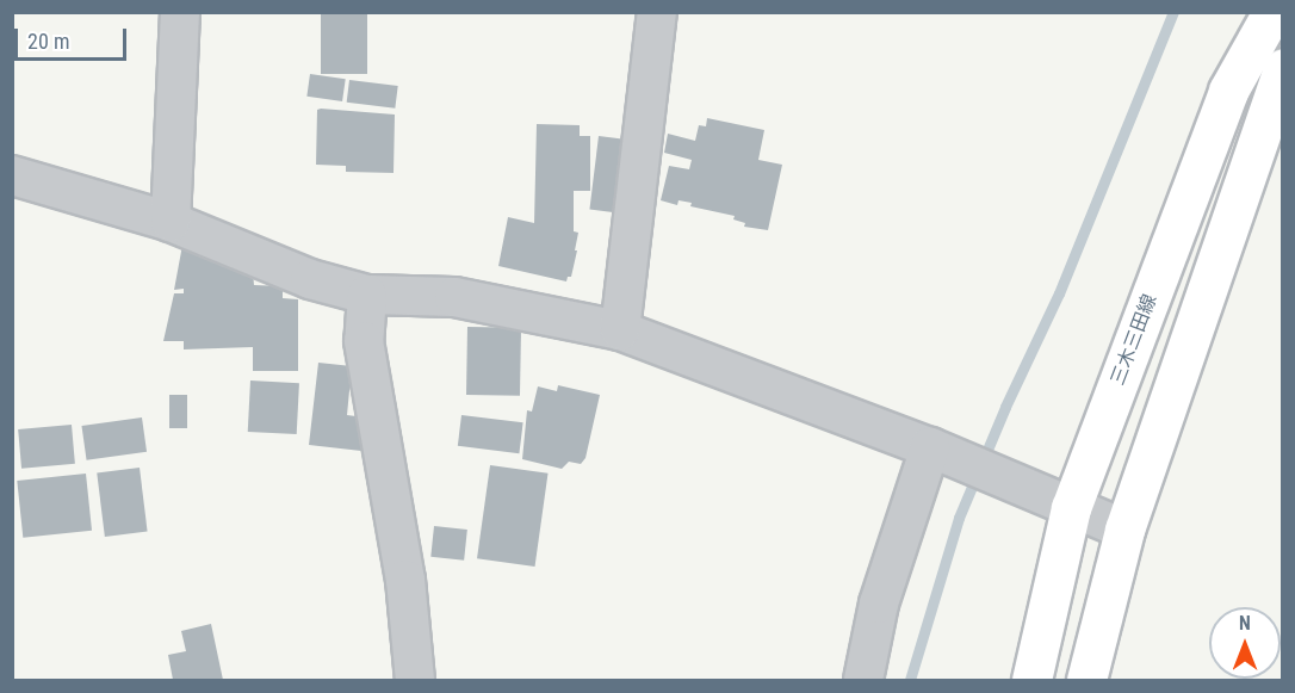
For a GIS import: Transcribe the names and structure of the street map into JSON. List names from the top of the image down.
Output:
{
  "streets": {
    "main road": ["三木三田線"]
  },
  "scale_bar": "20 m",
  "north": "top"
}
